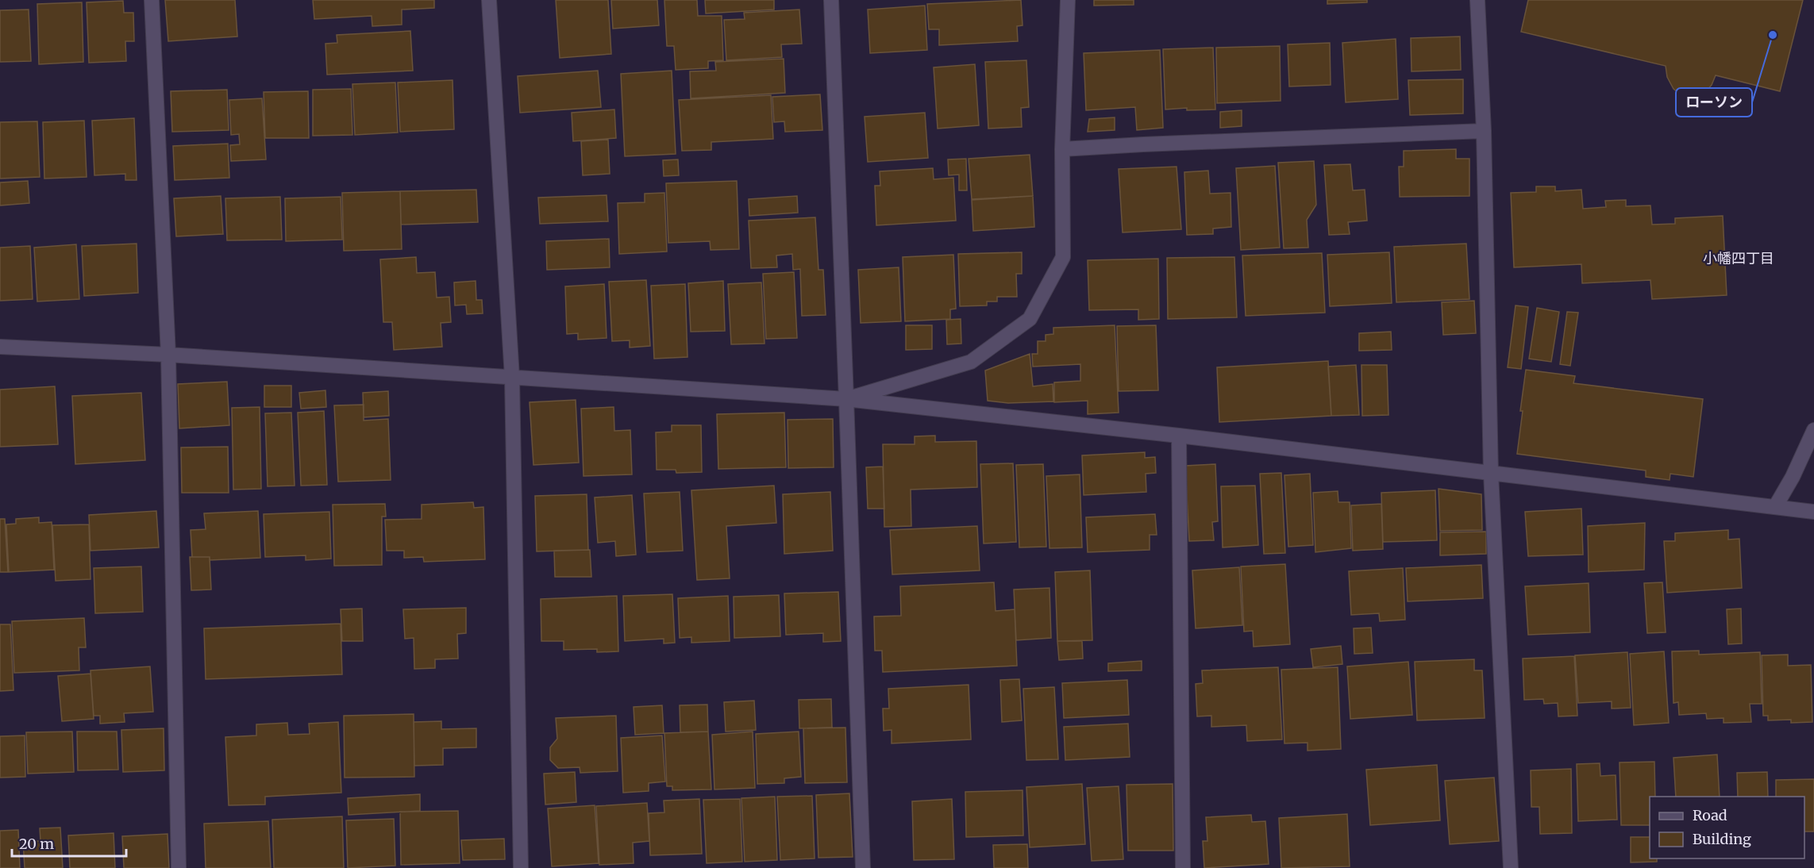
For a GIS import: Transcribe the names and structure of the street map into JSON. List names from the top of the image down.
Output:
{
  "districts": ["小幡四丁目"],
  "places": ["ローソン"],
  "legend": ["Road", "Building"],
  "scale_bar": "20 m"
}
